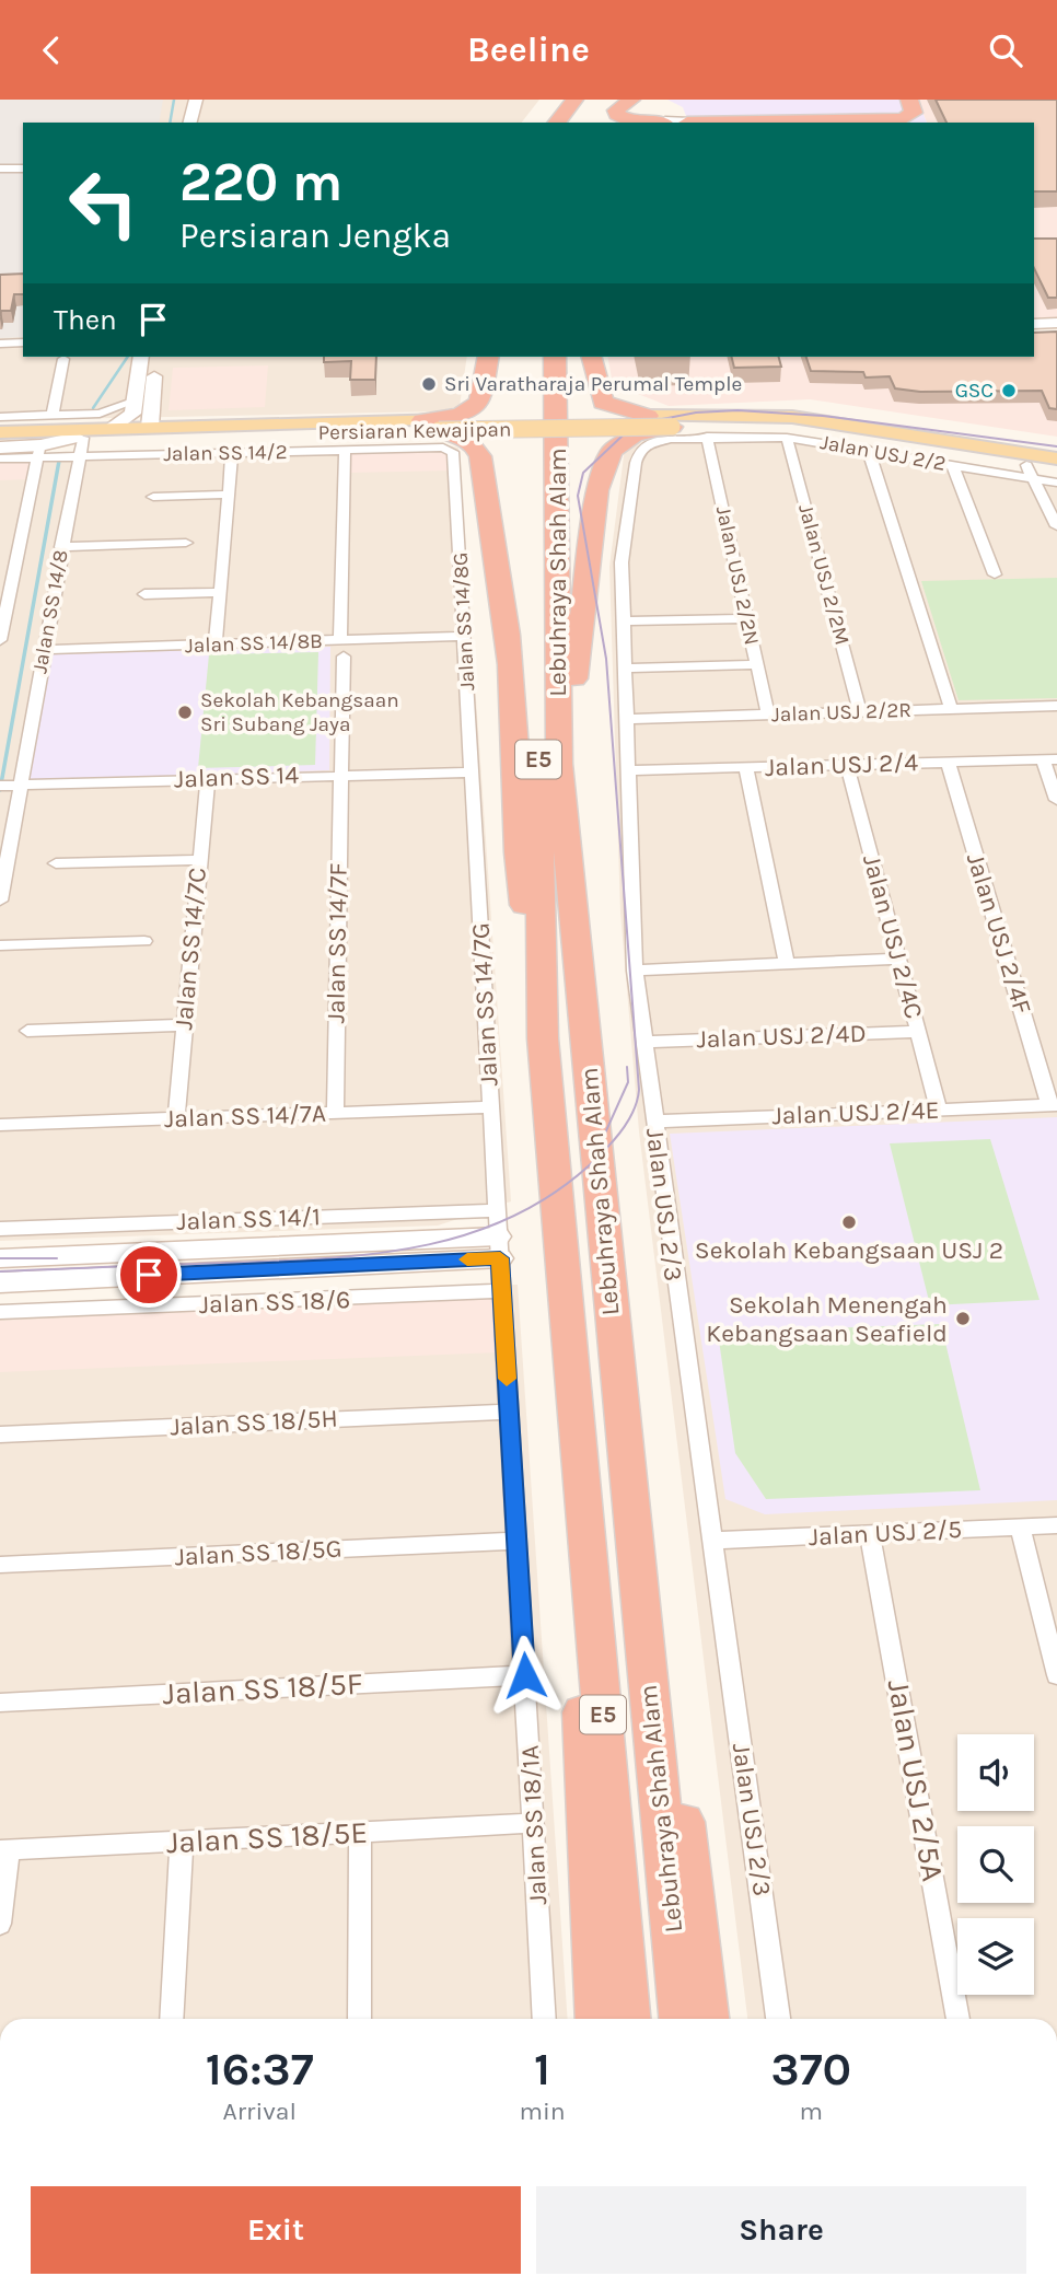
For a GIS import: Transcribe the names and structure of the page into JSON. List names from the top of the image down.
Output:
{
  "streets": {
    "highway": ["Lebuhraya Shah Alam", "E5"],
    "main road": ["Persiaran Kewajipan"],
    "street": [
      "Jalan SS 14/2",
      "Jalan USJ 2/2",
      "Jalan USJ 2/2M",
      "Jalan USJ 2/2N",
      "Jalan SS 14/8",
      "Jalan SS 14/8G",
      "Jalan SS 14/8B",
      "Jalan USJ 2/2R",
      "Jalan USJ 2/4",
      "Jalan SS 14",
      "Jalan USJ 2/4F",
      "Jalan USJ 2/4C",
      "Jalan SS 14/7F",
      "Jalan SS 14/7C",
      "Jalan SS 14/7G",
      "Jalan USJ 2/4D",
      "Jalan USJ 2/4E",
      "Jalan SS 14/7A",
      "Jalan USJ 2/3",
      "Jalan SS 14/1",
      "Jalan SS 18/6",
      "Jalan SS 18/5H",
      "Jalan USJ 2/5",
      "Jalan SS 18/5G",
      "Jalan SS 18/5F",
      "Jalan USJ 2/5A",
      "Jalan SS 18/1A",
      "Jalan SS 18/5E"
    ]
  },
  "crossings": [
    ["Persiaran Kewajipan", "Jalan SS 14/2"],
    ["Persiaran Kewajipan", "Jalan USJ 2/2"],
    ["Persiaran Kewajipan", "Jalan SS 14/8"],
    ["Persiaran Kewajipan", "Jalan SS 14/8G"],
    ["Jalan SS 14/2", "Jalan SS 14/8"],
    ["Jalan SS 14/2", "Jalan SS 14/8G"],
    ["Jalan USJ 2/2", "Jalan USJ 2/2M"],
    ["Jalan USJ 2/2", "Jalan USJ 2/2N"],
    ["Jalan USJ 2/2", "Jalan USJ 2/3"],
    ["Jalan USJ 2/2M", "Jalan USJ 2/2R"],
    ["Jalan USJ 2/2N", "Jalan USJ 2/2R"],
    ["Jalan USJ 2/2N", "Jalan USJ 2/3"],
    ["Jalan SS 14/8", "Jalan SS 14/8B"],
    ["Jalan SS 14/8", "Jalan SS 14"],
    ["Jalan SS 14/8G", "Jalan SS 14/8B"],
    ["Jalan SS 14/8G", "Jalan SS 14"],
    ["Jalan SS 14/8G", "Jalan SS 14/7G"],
    ["Jalan USJ 2/2R", "Jalan USJ 2/3"],
    ["Jalan USJ 2/4", "Jalan USJ 2/4F"],
    ["Jalan USJ 2/4", "Jalan USJ 2/4C"],
    ["Jalan USJ 2/4", "Jalan USJ 2/3"],
    ["Jalan SS 14", "Jalan SS 14/7F"],
    ["Jalan SS 14", "Jalan SS 14/7C"],
    ["Jalan SS 14", "Jalan SS 14/7G"],
    ["Jalan USJ 2/4F", "Jalan USJ 2/4E"],
    ["Jalan USJ 2/4C", "Jalan USJ 2/4D"],
    ["Jalan USJ 2/4C", "Jalan USJ 2/4E"],
    ["Jalan SS 14/7F", "Jalan SS 14/7A"],
    ["Jalan SS 14/7C", "Jalan SS 14/7A"],
    ["Jalan SS 14/7G", "Jalan SS 14/7A"],
    ["Jalan SS 14/7G", "Jalan SS 14/1"],
    ["Jalan SS 14/7G", "Jalan SS 18/1A"],
    ["Jalan USJ 2/4D", "Jalan USJ 2/3"],
    ["Jalan USJ 2/4E", "Jalan USJ 2/3"],
    ["Jalan USJ 2/3", "Jalan USJ 2/5"],
    ["Jalan SS 18/6", "Jalan SS 18/1A"],
    ["Jalan SS 18/5H", "Jalan SS 18/1A"],
    ["Jalan USJ 2/5", "Jalan USJ 2/5A"],
    ["Jalan SS 18/5G", "Jalan SS 18/1A"],
    ["Jalan SS 18/5F", "Jalan SS 18/1A"],
    ["Jalan SS 18/1A", "Jalan SS 18/5E"]
  ],
  "places": [
    "Sri Varatharaja Perumal Temple",
    "GSC",
    "Sekolah Kebangsaan Sri Subang Jaya",
    "Sekolah Kebangsaan USJ 2",
    "Sekolah Menengah Kebangsaan Seafield"
  ],
  "page": {
    "header": "Beeline",
    "turn": ["220 m", "Persiaran Jengka"],
    "then": "Then",
    "eta": [
      "16:37",
      "Arrival",
      "1",
      "min",
      "370",
      "m"
    ],
    "buttons": ["Exit", "Share"]
  }
}
